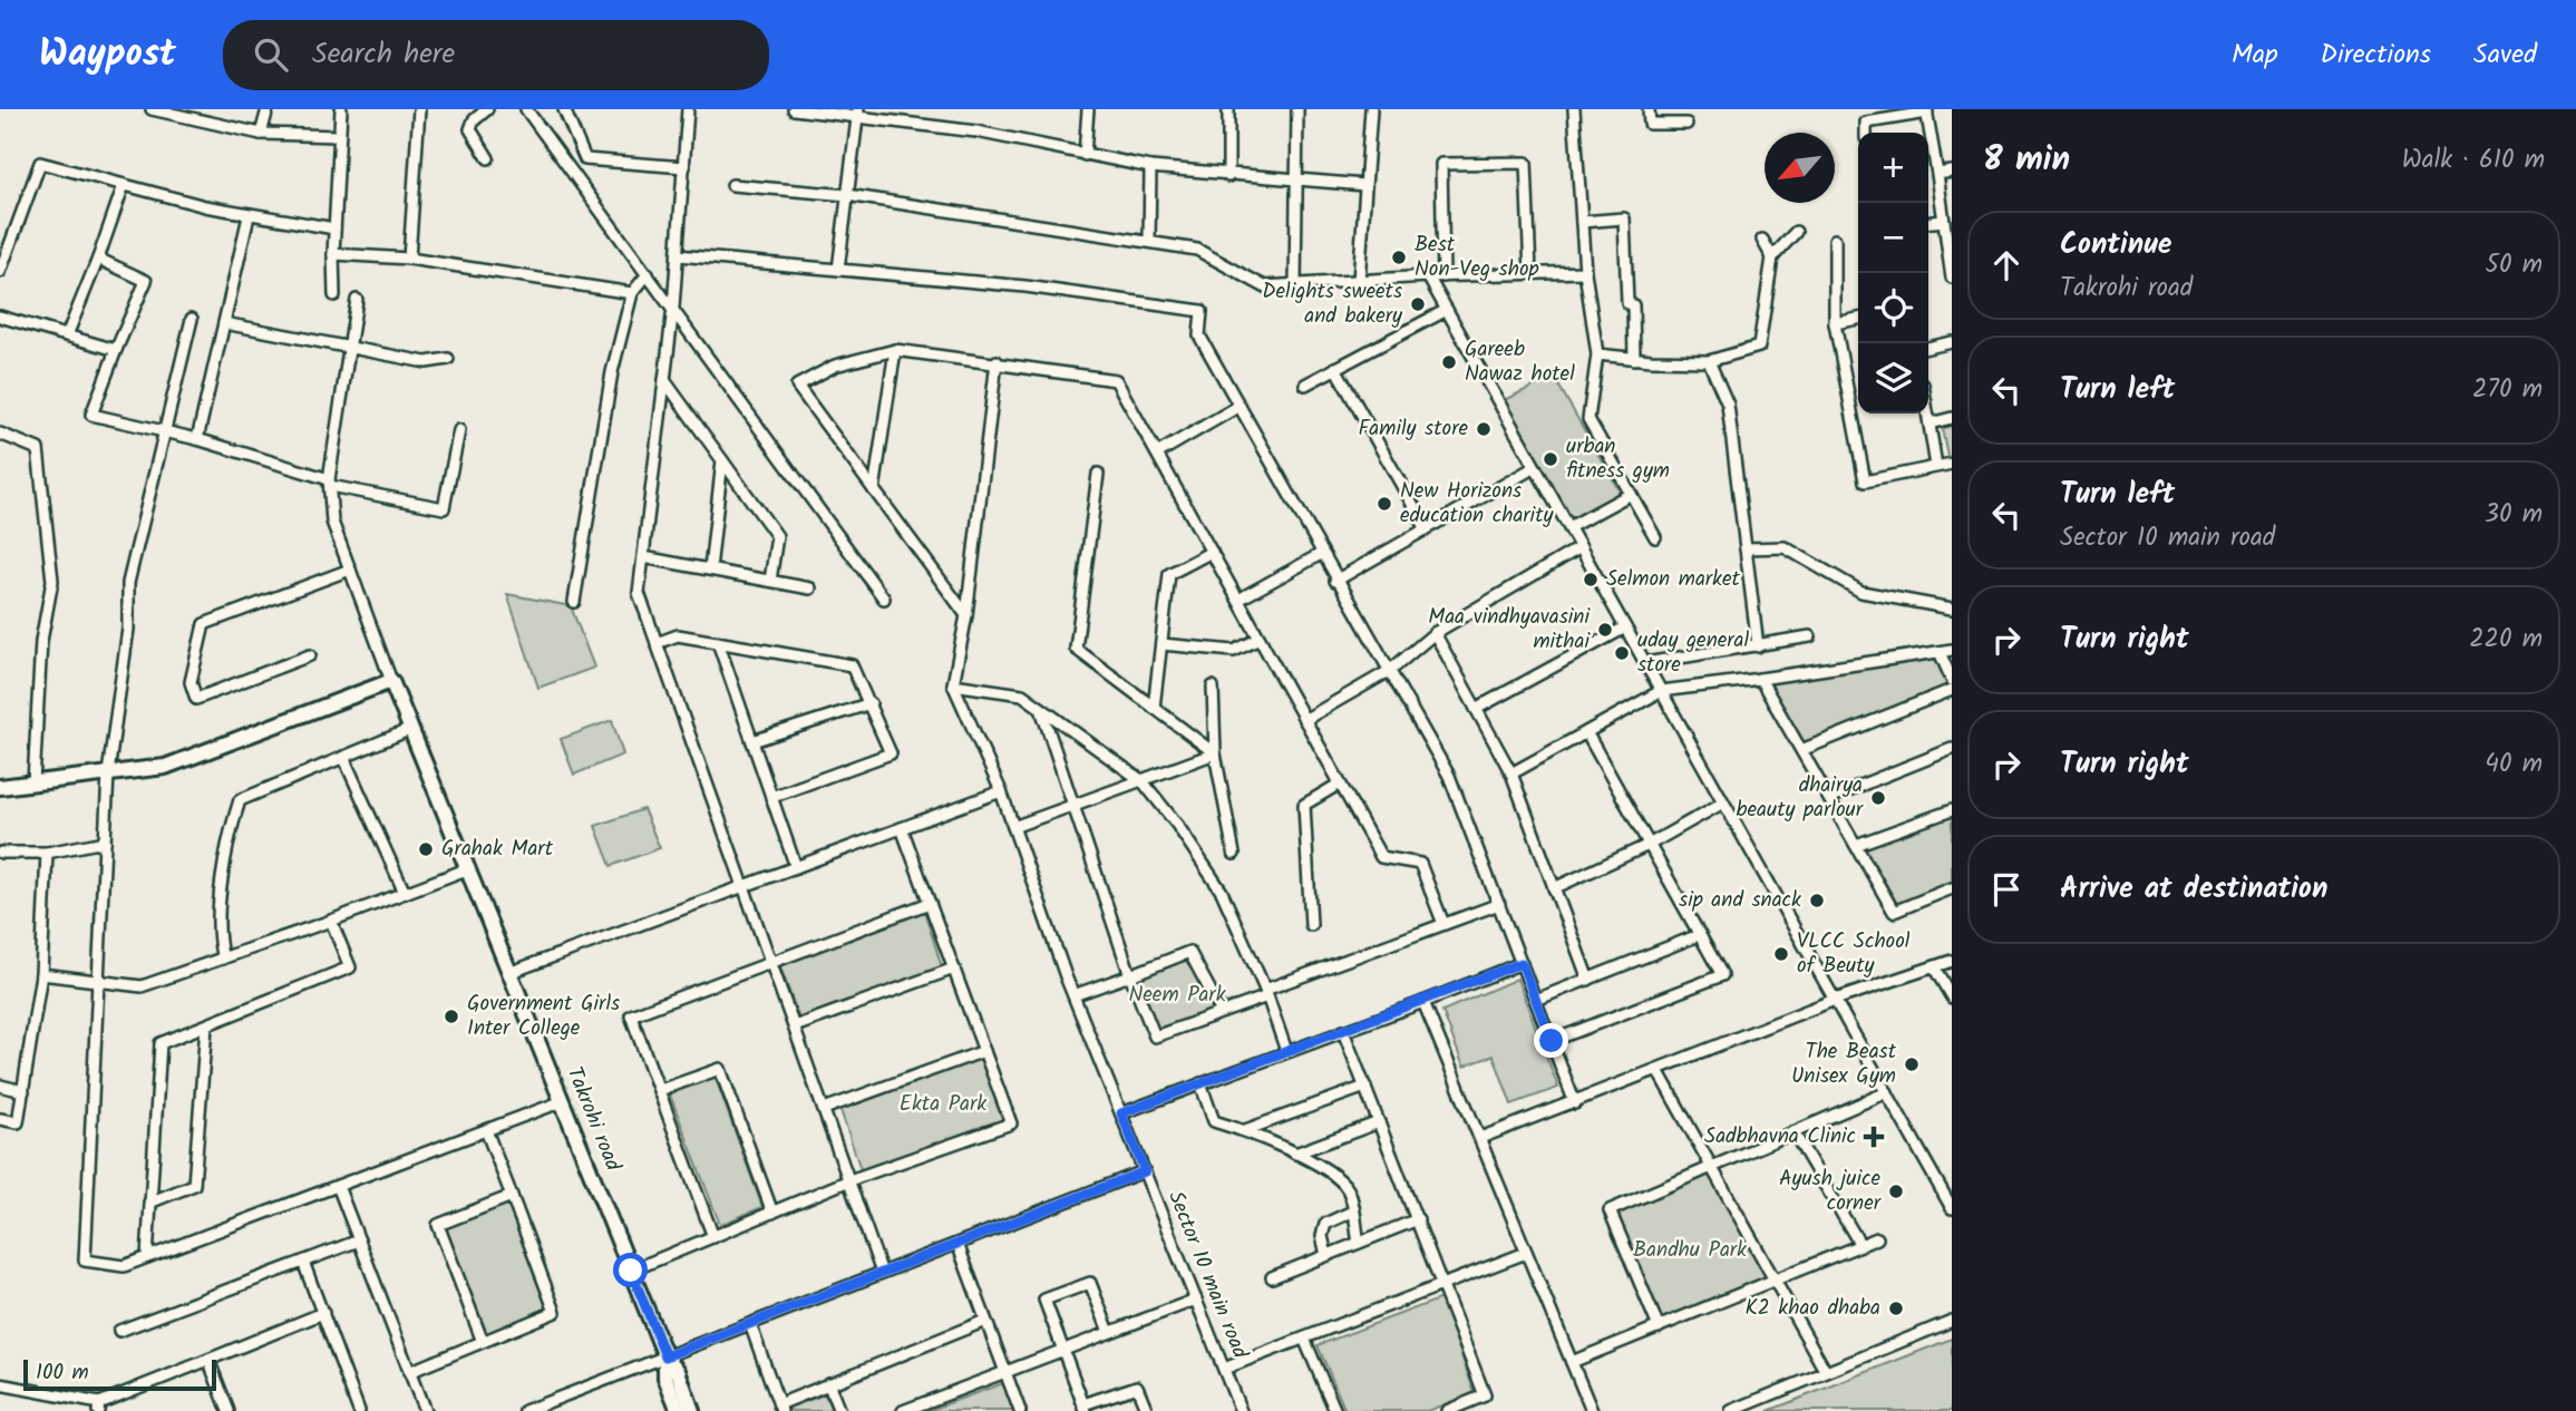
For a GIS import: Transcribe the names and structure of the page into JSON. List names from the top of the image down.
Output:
{
  "streets": {
    "street": ["Takrohi road", "Sector 10 main road"]
  },
  "parks": ["Neem Park", "Ekta Park", "Bandhu Park"],
  "places": {
    "other": [
      "Best Non-Veg shop",
      "Delights sweets and bakery",
      "Gareeb Nawaz hotel",
      "Family store",
      "urban fitness gym",
      "New Horizons education charity",
      "Selmon market",
      "Maa vindhyavasini mithai",
      "uday general store",
      "dhairya beauty parlour",
      "Grahak Mart",
      "sip and snack",
      "VLCC School of Beuty",
      "Government Girls Inter College",
      "The Beast Unisex Gym",
      "Ayush juice corner",
      "K2 khao dhaba"
    ],
    "health": ["Sadbhavna Clinic"]
  },
  "scale_bar": "100 m",
  "north": "bottom left",
  "page": {
    "header": "Waypost",
    "search": "Search here",
    "nav": ["Map", "Directions", "Saved"],
    "heading": ["8 min", "Walk · 610 m"],
    "map_buttons": ["+", "−"],
    "list": [
      ["Continue", "Takrohi road", "50 m"],
      ["Turn left", "270 m"],
      ["Turn left", "Sector 10 main road", "30 m"],
      ["Turn right", "220 m"],
      ["Turn right", "40 m"],
      "Arrive at destination"
    ],
    "scale": "100 m"
  }
}
